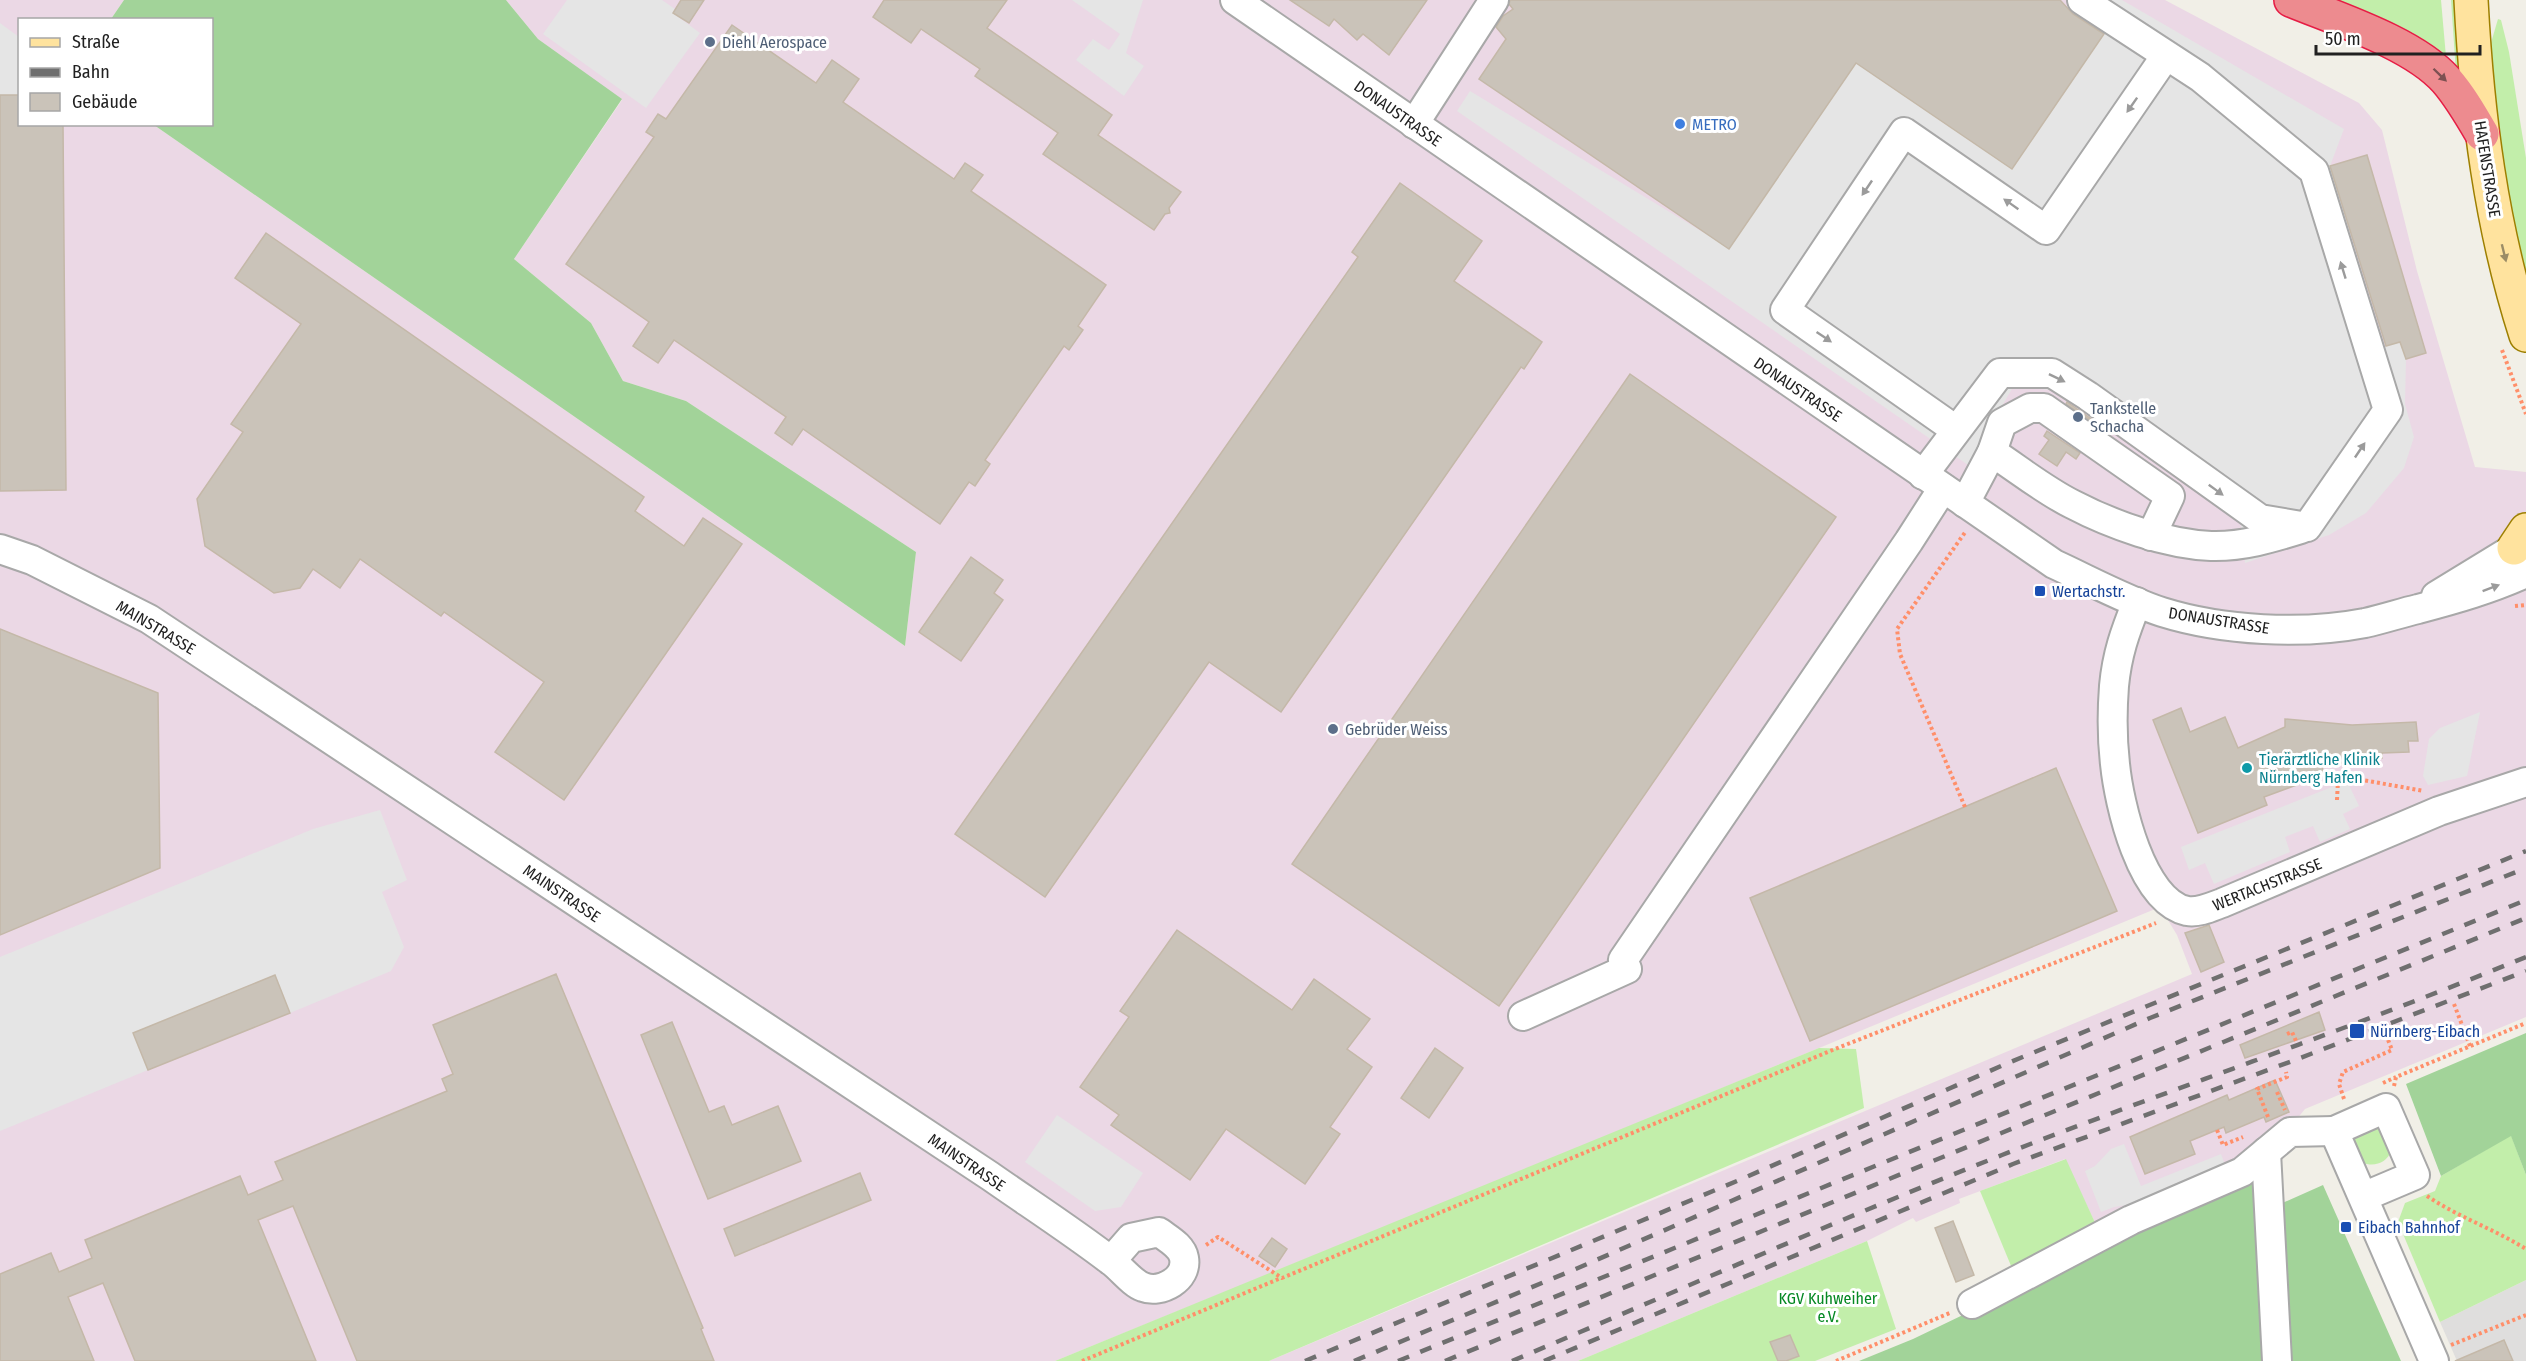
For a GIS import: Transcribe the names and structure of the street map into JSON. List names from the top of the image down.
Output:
{
  "streets": {
    "main road": ["HAFENSTRASSE"],
    "street": ["DONAUSTRASSE", "MAINSTRASSE", "WERTACHSTRASSE"]
  },
  "one_way": ["HAFENSTRASSE"],
  "parks": ["KGV Kuhweiher e.V."],
  "places": {
    "other": [
      "Diehl Aerospace",
      "METRO",
      "Tankstelle Schacha",
      "Gebrüder Weiss",
      "Tierärztliche Klinik Nürnberg Hafen"
    ],
    "transit": ["Wertachstr.", "Nürnberg-Eibach", "Eibach Bahnhof"]
  },
  "legend": ["Straße", "Bahn", "Gebäude"],
  "scale_bar": "50 m"
}
